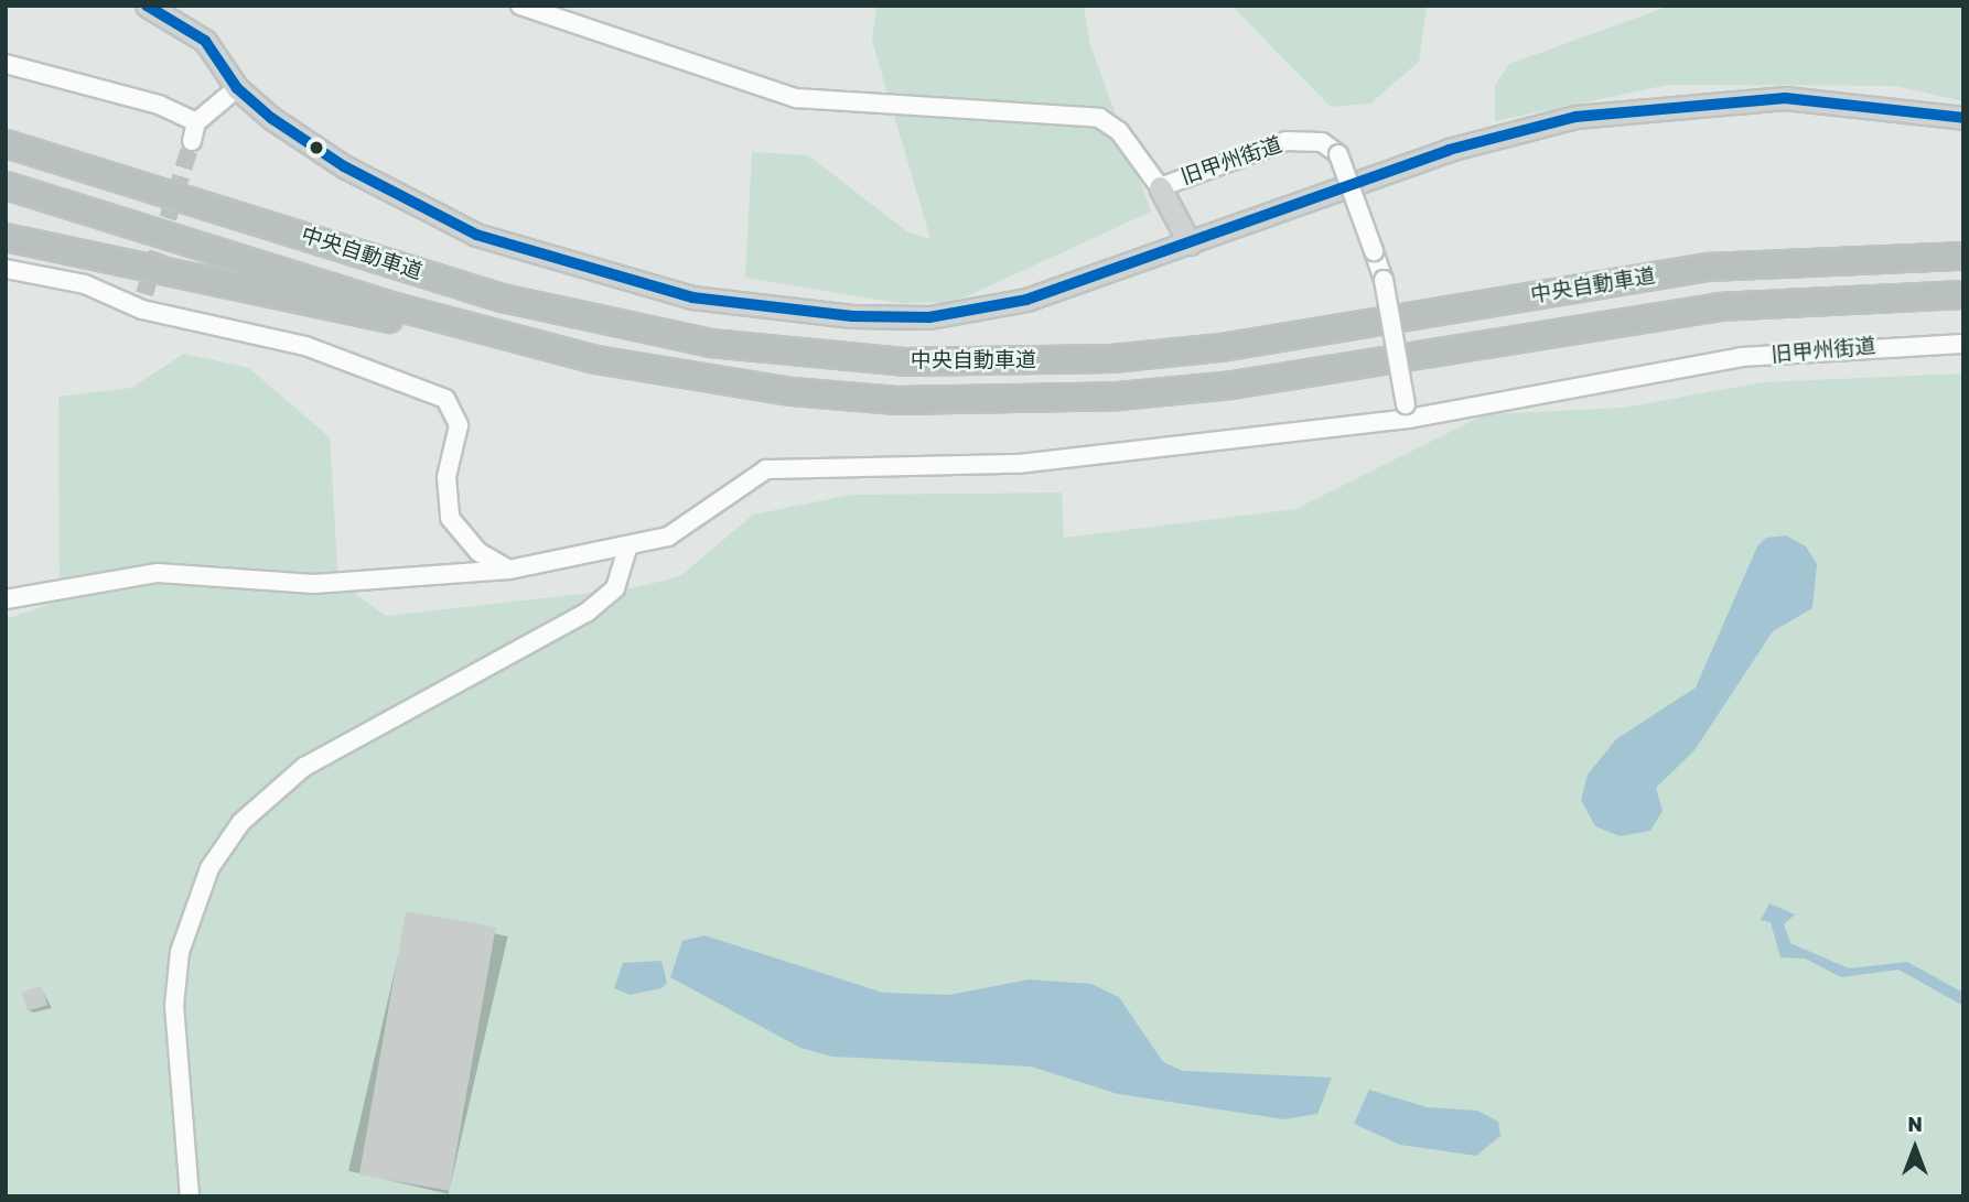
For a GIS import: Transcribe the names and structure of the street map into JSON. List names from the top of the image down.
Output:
{
  "streets": {
    "highway": ["中央自動車道"],
    "street": ["旧甲州街道"]
  },
  "north": "top"
}
